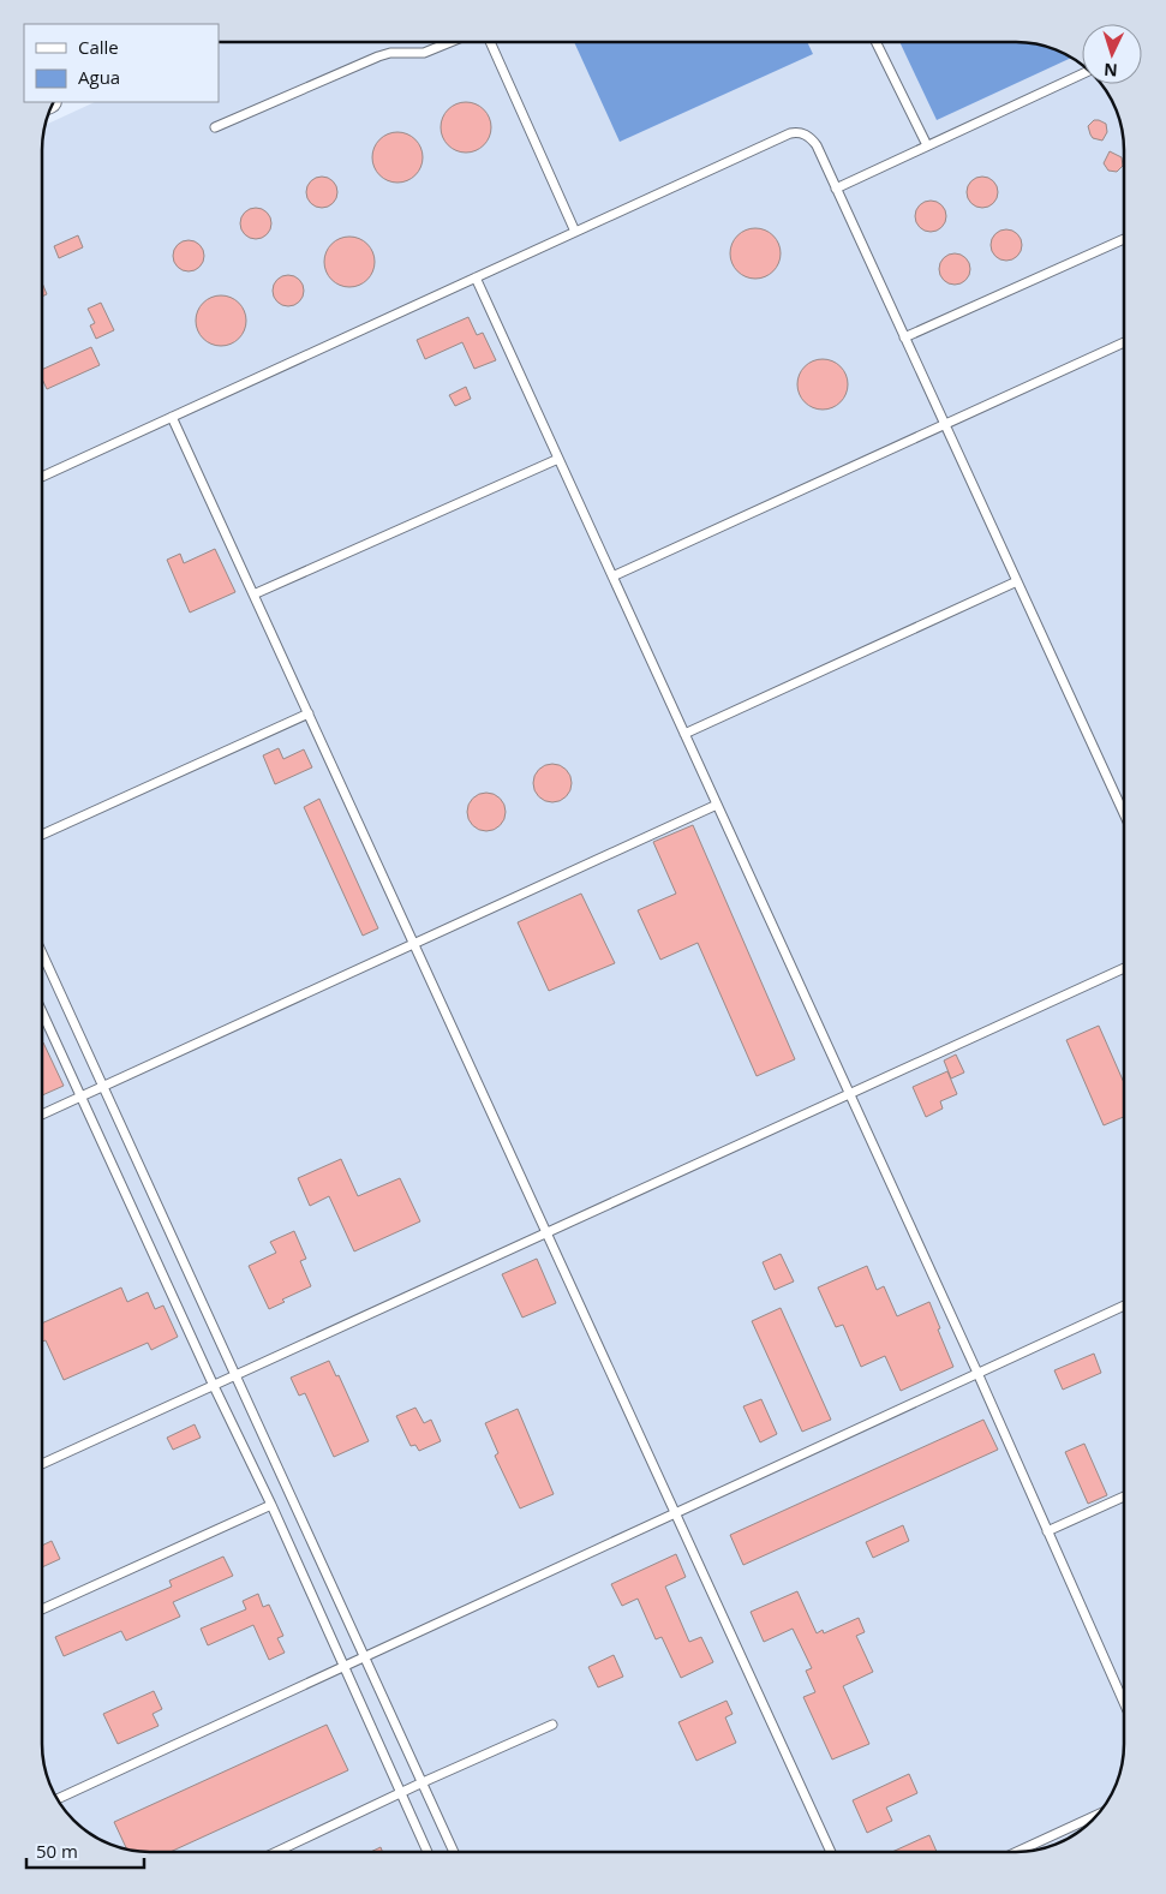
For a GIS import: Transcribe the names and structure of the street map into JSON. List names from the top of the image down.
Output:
{
  "legend": ["Calle", "Agua"],
  "scale_bar": "50 m",
  "north": "bottom"
}
